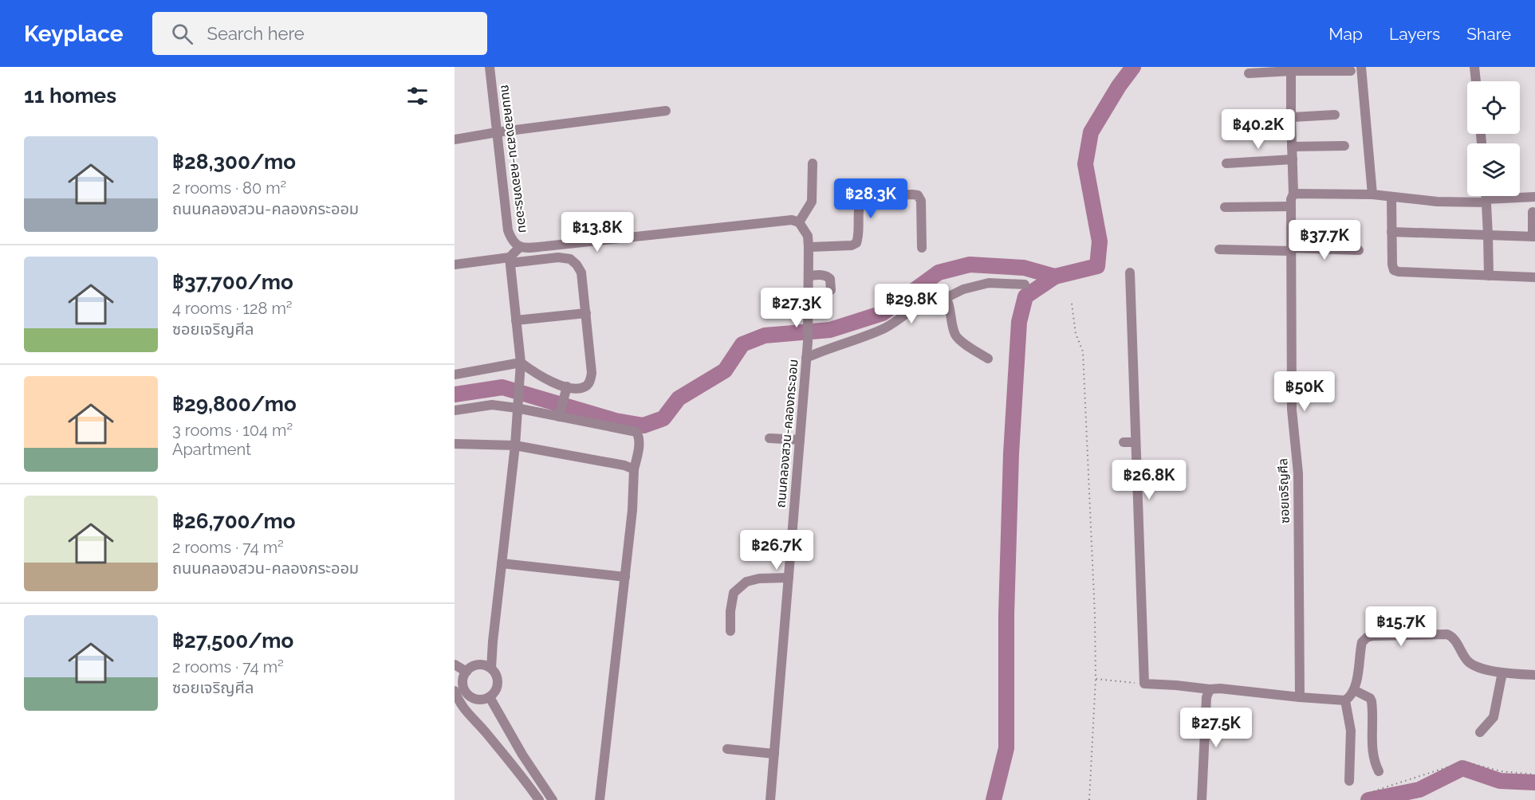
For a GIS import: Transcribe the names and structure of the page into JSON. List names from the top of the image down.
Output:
{
  "streets": {
    "street": ["ถนนคลองสวน-คลองกระออม", "ซอยเจริญศีล"]
  },
  "page": {
    "header": "Keyplace",
    "search": "Search here",
    "nav": ["Map", "Layers", "Share"],
    "heading": "11 homes",
    "price": [
      "฿40.2K",
      "฿28.3K",
      "฿13.8K",
      "฿37.7K",
      "฿29.8K",
      "฿27.3K",
      "฿50K",
      "฿26.8K",
      "฿26.7K",
      "฿15.7K",
      "฿27.5K"
    ],
    "list": [
      {
        "name": "฿28,300/mo",
        "note": "2 rooms · 80 m² · ถนนคลองสวน-คลองกระออม"
      },
      {
        "name": "฿37,700/mo",
        "note": "4 rooms · 128 m² · ซอยเจริญศีล"
      },
      {
        "name": "฿29,800/mo",
        "note": "3 rooms · 104 m² · Apartment"
      },
      {
        "name": "฿26,700/mo",
        "note": "2 rooms · 74 m² · ถนนคลองสวน-คลองกระออม"
      },
      {
        "name": "฿27,500/mo",
        "note": "2 rooms · 74 m² · ซอยเจริญศีล"
      }
    ]
  }
}
